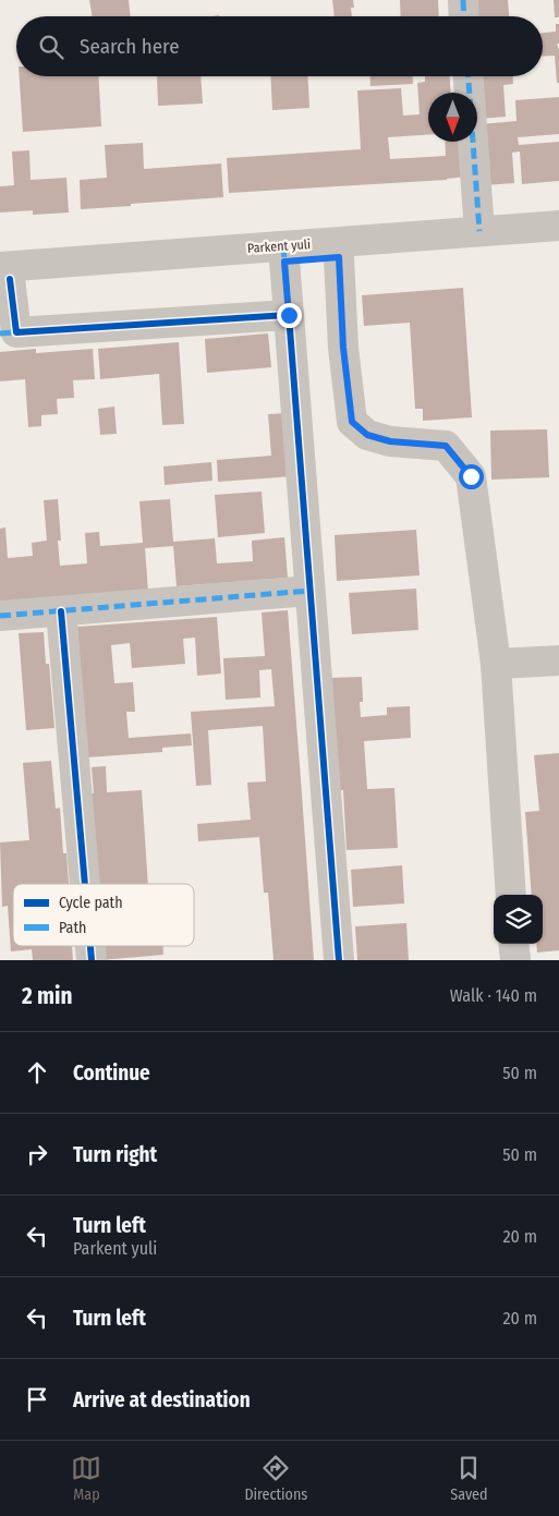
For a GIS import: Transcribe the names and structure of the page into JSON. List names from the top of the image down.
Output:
{
  "streets": {
    "street": ["Parkent yuli"]
  },
  "legend": ["Cycle path", "Path"],
  "north": "bottom",
  "page": {
    "search": "Search here",
    "heading": ["2 min", "Walk · 140 m"],
    "list": [
      ["Continue", "50 m"],
      ["Turn right", "50 m"],
      ["Turn left", "Parkent yuli", "20 m"],
      ["Turn left", "20 m"],
      "Arrive at destination"
    ],
    "nav": ["Map", "Directions", "Saved"]
  }
}
